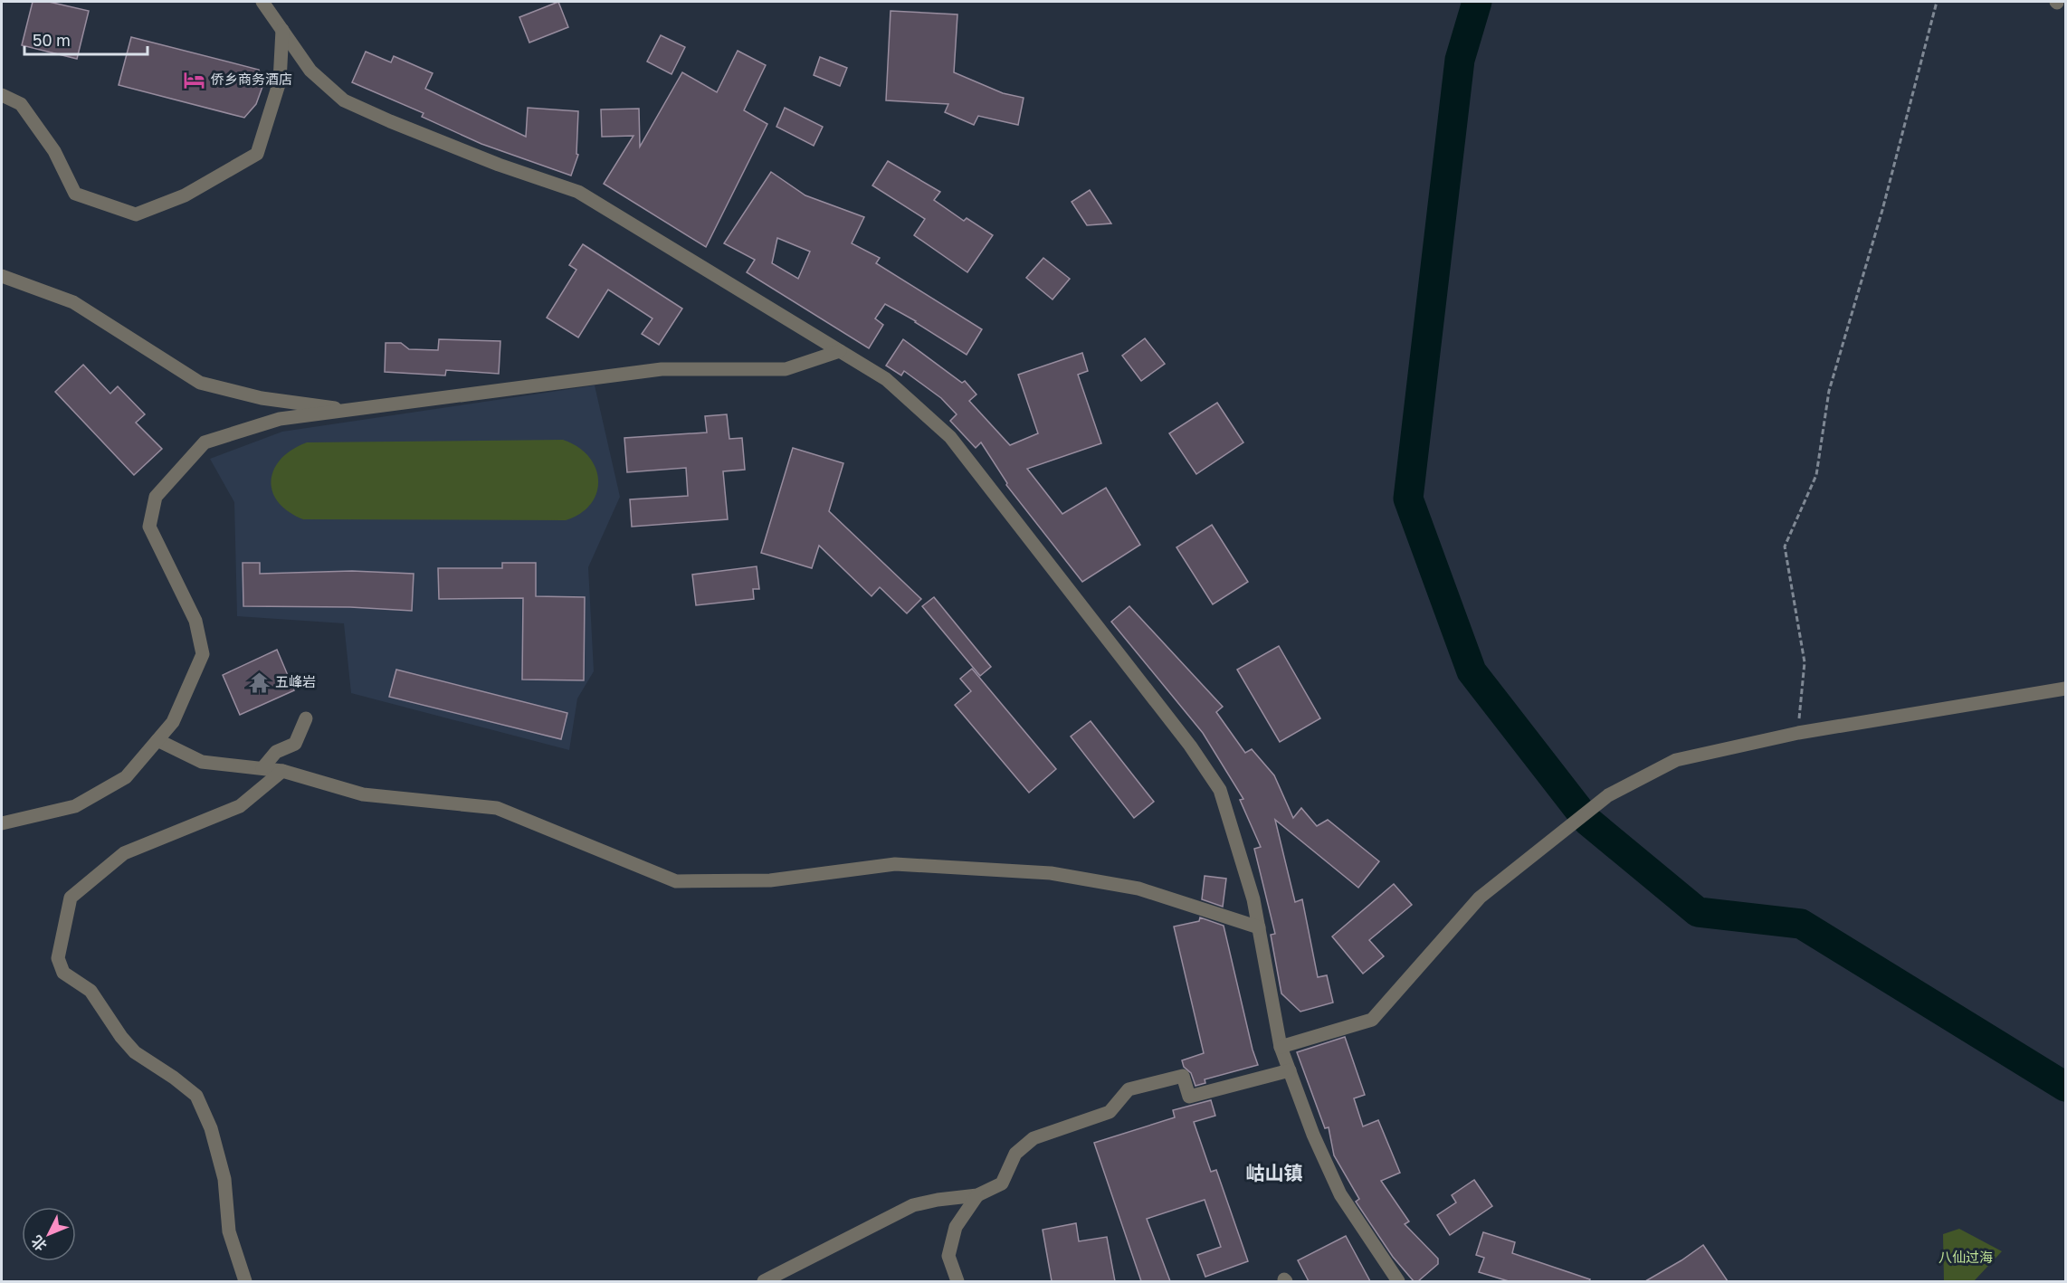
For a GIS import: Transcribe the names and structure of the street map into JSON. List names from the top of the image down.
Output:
{
  "districts": ["岵山镇"],
  "parks": ["八仙过海"],
  "places": {
    "hotel": ["侨乡商务酒店"],
    "temple": ["五峰岩"]
  },
  "scale_bar": "50 m",
  "north": "bottom left"
}
